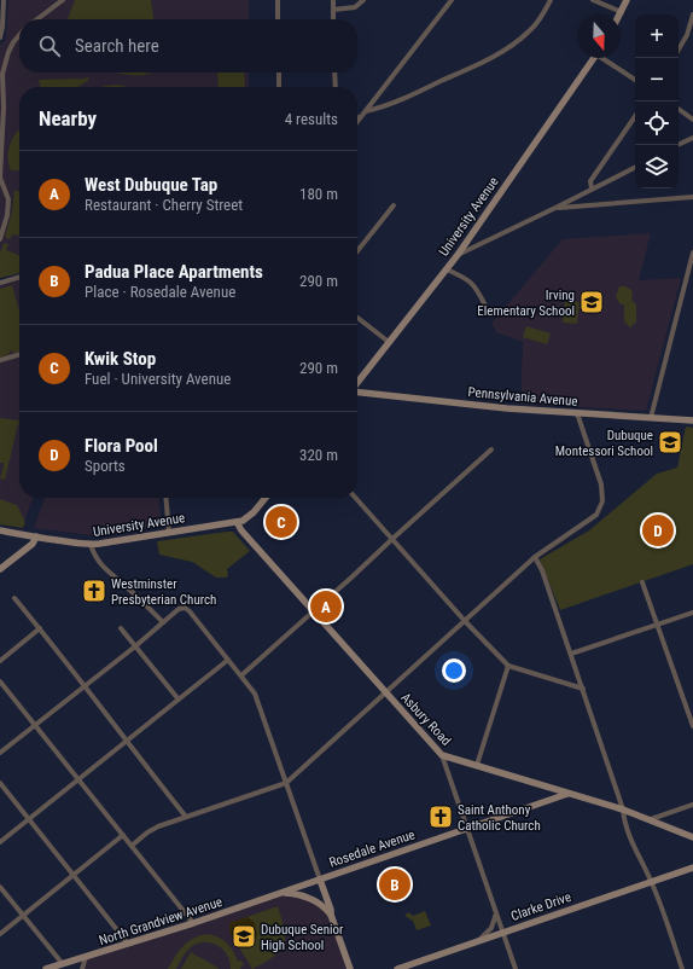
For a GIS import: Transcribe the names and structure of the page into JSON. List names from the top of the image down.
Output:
{
  "streets": {
    "main road": [
      "University Avenue",
      "Pennsylvania Avenue",
      "Asbury Road",
      "Rosedale Avenue",
      "Clarke Drive",
      "North Grandview Avenue"
    ]
  },
  "crossings": [
    ["University Avenue", "Asbury Road"],
    ["Asbury Road", "Rosedale Avenue"],
    ["Rosedale Avenue", "North Grandview Avenue"]
  ],
  "places": {
    "school or university": ["Irving Elementary School", "Dubuque Montessori School", "Dubuque Senior High School"],
    "church": ["Westminster Presbyterian Church", "Saint Anthony Catholic Church"]
  },
  "north": "bottom",
  "page": {
    "map_buttons": ["+", "−"],
    "search": "Search here",
    "heading": ["Nearby", "4 results"],
    "list": [
      {
        "mark": "A",
        "name": "West Dubuque Tap",
        "note": "Restaurant · Cherry Street",
        "value": "180 m"
      },
      {
        "mark": "B",
        "name": "Padua Place Apartments",
        "note": "Place · Rosedale Avenue",
        "value": "290 m"
      },
      {
        "mark": "C",
        "name": "Kwik Stop",
        "note": "Fuel · University Avenue",
        "value": "290 m"
      },
      {
        "mark": "D",
        "name": "Flora Pool",
        "note": "Sports",
        "value": "320 m"
      }
    ],
    "pins": [
      "C",
      "D",
      "A",
      "B"
    ]
  }
}
